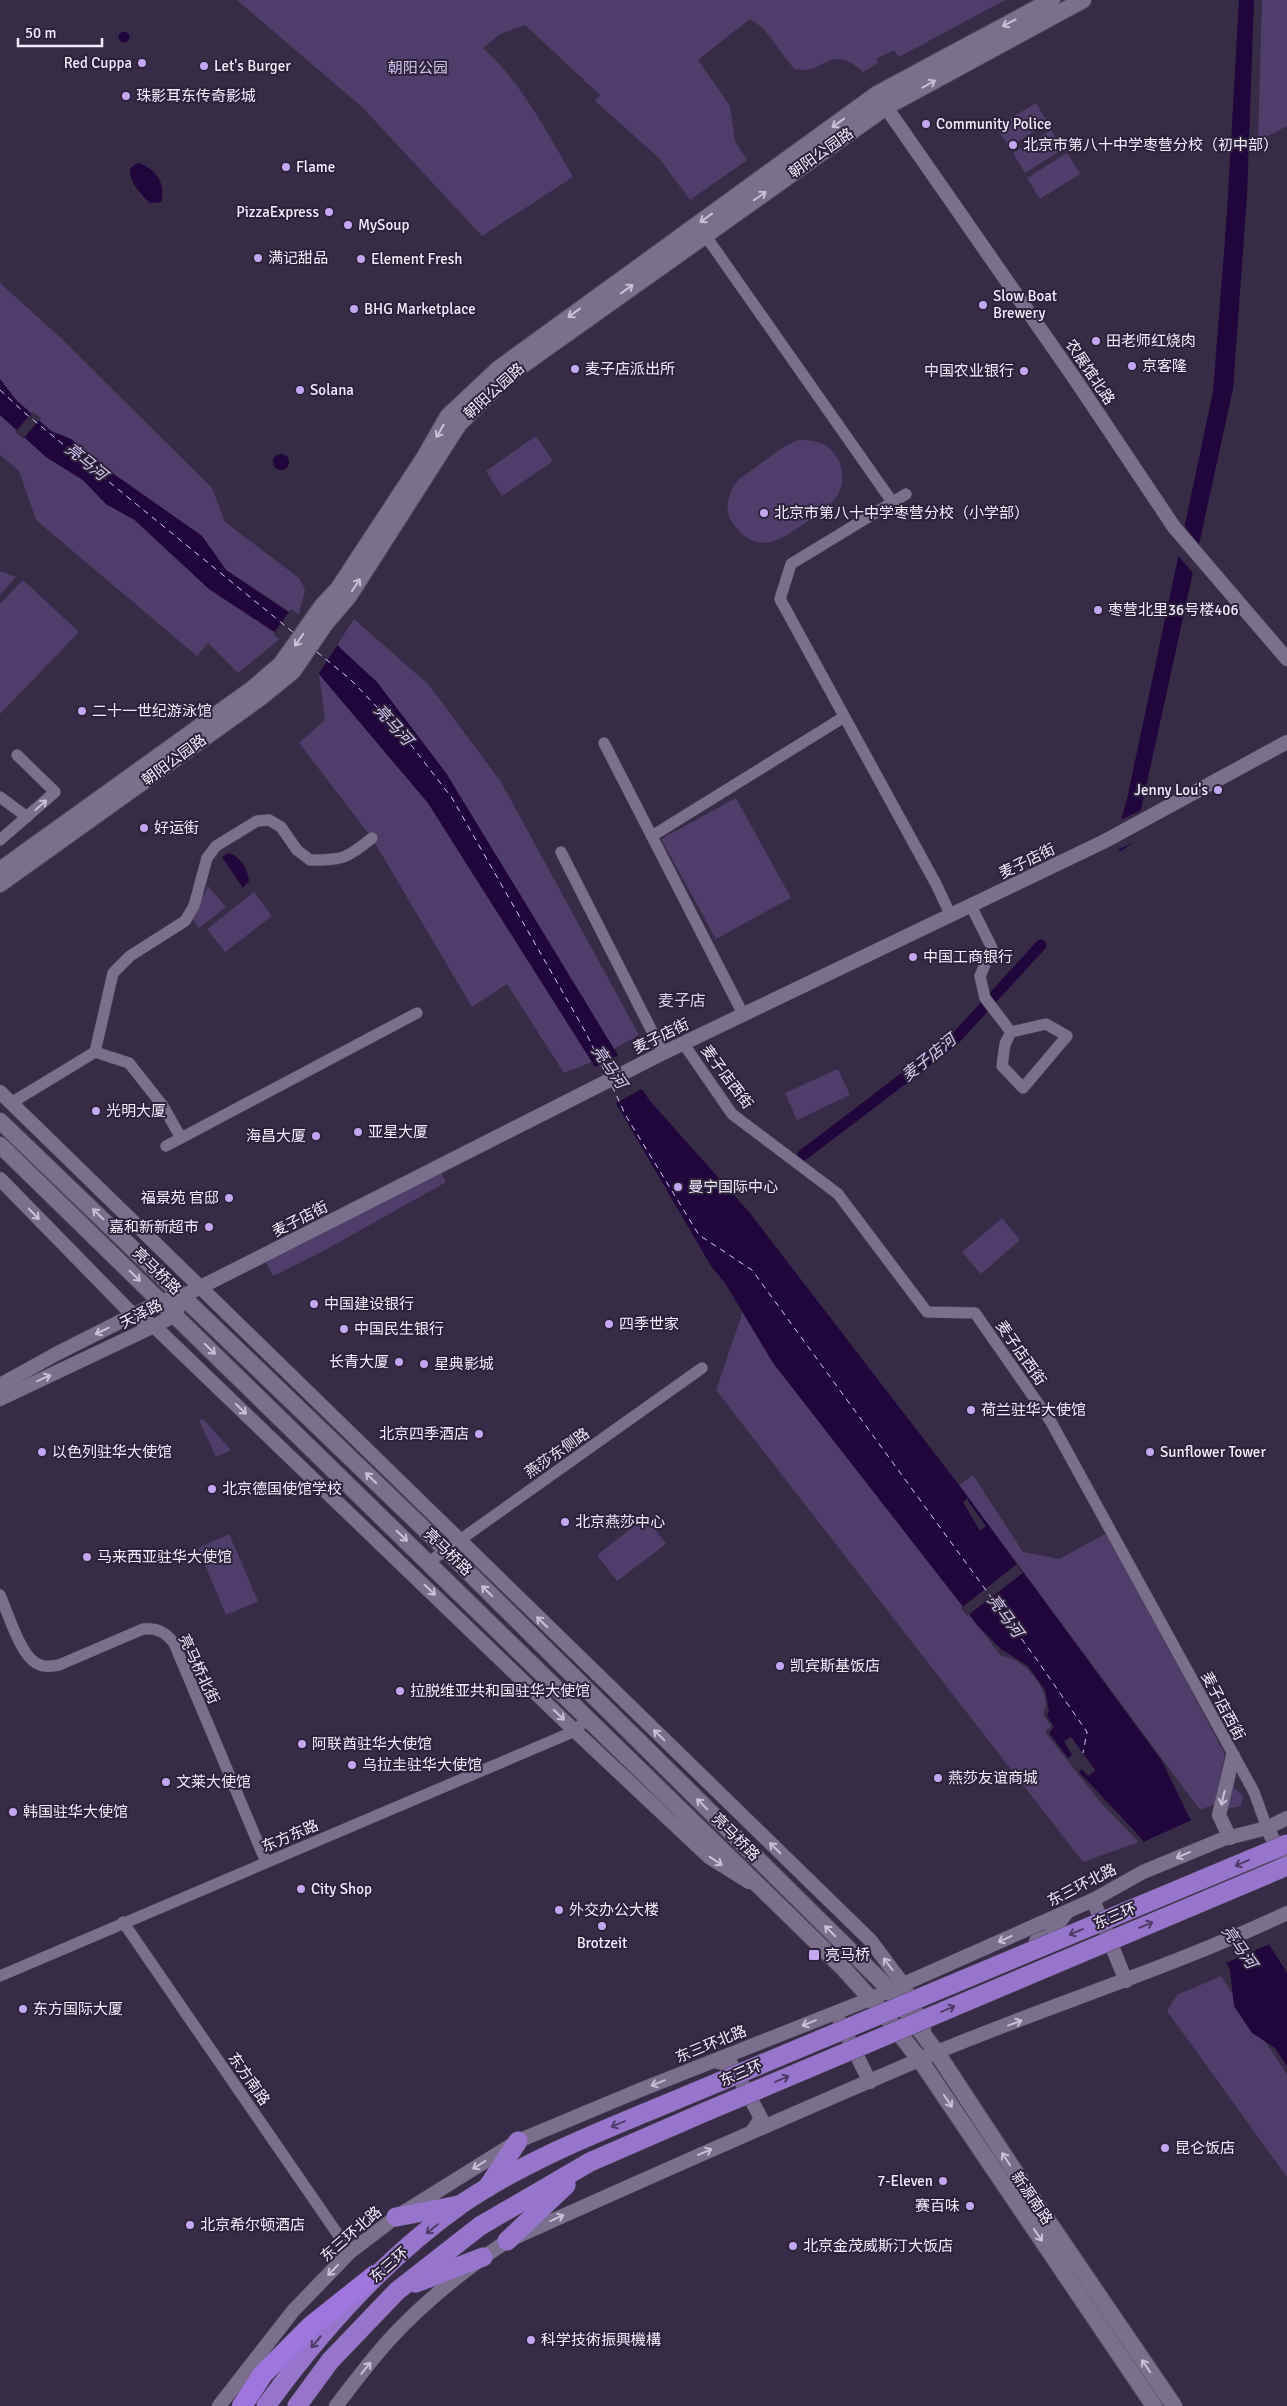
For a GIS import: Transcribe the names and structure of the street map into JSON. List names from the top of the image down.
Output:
{
  "streets": {
    "highway": ["东三环"],
    "main road": ["朝阳公园路", "亮马桥路", "新源南路"],
    "street": [
      "农展馆北路",
      "麦子店街",
      "麦子店西街",
      "天泽路",
      "燕莎东侧路",
      "亮马桥北街",
      "东方东路",
      "东三环北路",
      "东方南路"
    ]
  },
  "crossings": [
    ["朝阳公园路", "农展馆北路"],
    ["麦子店街", "麦子店西街"],
    ["麦子店街", "亮马桥路"],
    ["麦子店街", "天泽路"],
    ["麦子店西街", "东三环北路"],
    ["亮马桥路", "天泽路"],
    ["亮马桥路", "燕莎东侧路"],
    ["亮马桥路", "东方东路"],
    ["亮马桥路", "东三环北路"],
    ["亮马桥路", "新源南路"],
    ["亮马桥北街", "东方东路"],
    ["东方东路", "东方南路"],
    ["东三环北路", "东方南路"],
    ["东三环北路", "新源南路"]
  ],
  "districts": ["麦子店"],
  "water": ["亮马河", "麦子店河"],
  "parks": ["朝阳公园"],
  "places": {
    "other": [
      "Red Cuppa",
      "Let's Burger",
      "珠影耳东传奇影城",
      "Community Police",
      "北京市第八十中学枣营分校（初中部）",
      "Flame",
      "PizzaExpress",
      "MySoup",
      "满记甜品",
      "Element Fresh",
      "Slow Boat Brewery",
      "BHG Marketplace",
      "田老师红烧肉",
      "京客隆",
      "麦子店派出所",
      "中国农业银行",
      "Solana",
      "北京市第八十中学枣营分校（小学部）",
      "枣营北里36号楼406",
      "二十一世纪游泳馆",
      "Jenny Lou's",
      "好运街",
      "中国工商银行",
      "光明大厦",
      "亚星大厦",
      "海昌大厦",
      "曼宁国际中心",
      "福景苑 官邸",
      "嘉和新新超市",
      "中国建设银行",
      "四季世家",
      "中国民生银行",
      "长青大厦",
      "星典影城",
      "荷兰驻华大使馆",
      "北京四季酒店",
      "以色列驻华大使馆",
      "Sunflower Tower",
      "北京德国使馆学校",
      "北京燕莎中心",
      "马来西亚驻华大使馆",
      "凯宾斯基饭店",
      "拉脱维亚共和国驻华大使馆",
      "阿联酋驻华大使馆",
      "乌拉圭驻华大使馆",
      "燕莎友谊商城",
      "文莱大使馆",
      "韩国驻华大使馆",
      "City Shop",
      "外交办公大楼",
      "Brotzeit",
      "东方国际大厦",
      "昆仑饭店",
      "7-Eleven",
      "赛百味",
      "北京希尔顿酒店",
      "北京金茂威斯汀大饭店",
      "科学技術振興機構"
    ],
    "transit": ["亮马桥"]
  },
  "scale_bar": "50 m"
}
